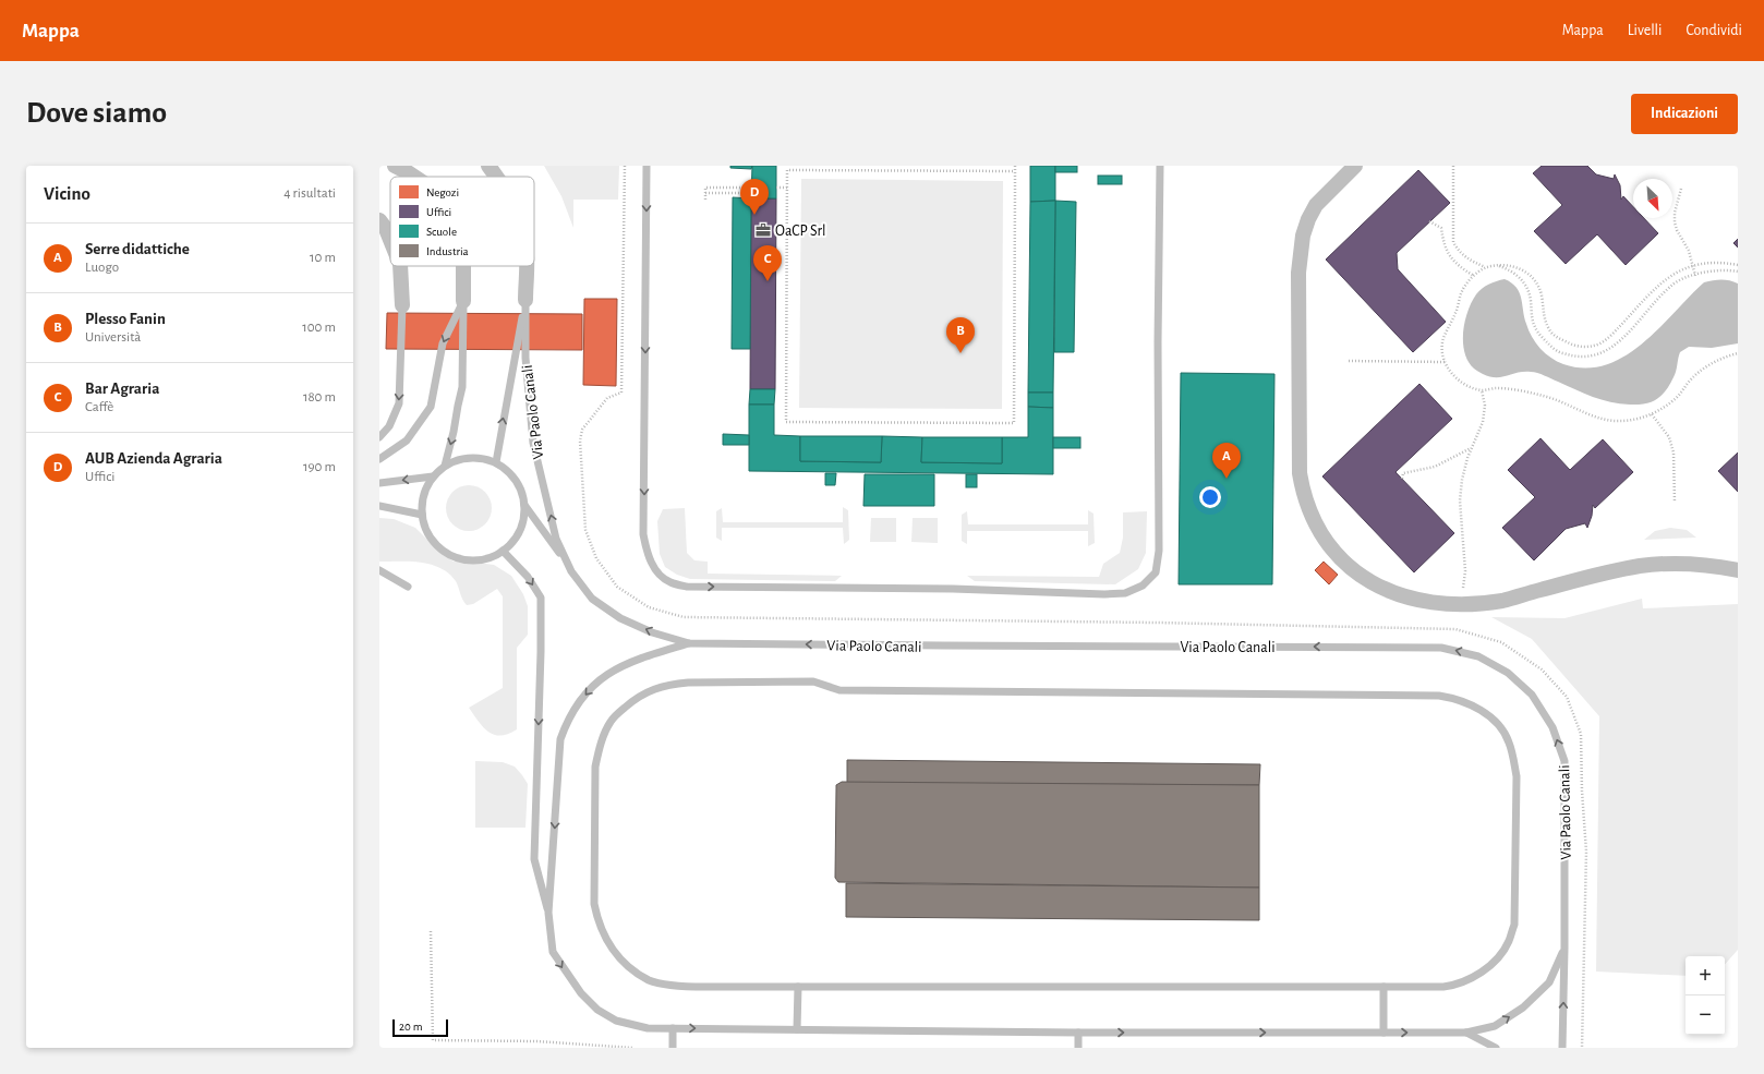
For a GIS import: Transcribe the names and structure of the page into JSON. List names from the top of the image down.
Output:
{
  "streets": {
    "street": ["Via Paolo Canali"]
  },
  "places": {
    "office": ["OaCP Srl"]
  },
  "legend": [
    "Negozi",
    "Uffici",
    "Scuole",
    "Industria"
  ],
  "scale_bar": "20 m",
  "north": "bottom right",
  "page": {
    "header": "Mappa",
    "nav": ["Mappa", "Livelli", "Condividi"],
    "buttons": "Indicazioni",
    "title": "Dove siamo",
    "heading": ["Vicino", "4 risultati"],
    "pins": [
      "D",
      "C",
      "B",
      "A"
    ],
    "list": [
      {
        "mark": "A",
        "name": "Serre didattiche",
        "note": "Luogo",
        "value": "10 m"
      },
      {
        "mark": "B",
        "name": "Plesso Fanin",
        "note": "Università",
        "value": "100 m"
      },
      {
        "mark": "C",
        "name": "Bar Agraria",
        "note": "Caffè",
        "value": "180 m"
      },
      {
        "mark": "D",
        "name": "AUB Azienda Agraria",
        "note": "Uffici",
        "value": "190 m"
      }
    ],
    "map_buttons": ["+", "−"],
    "scale": "20 m"
  }
}
